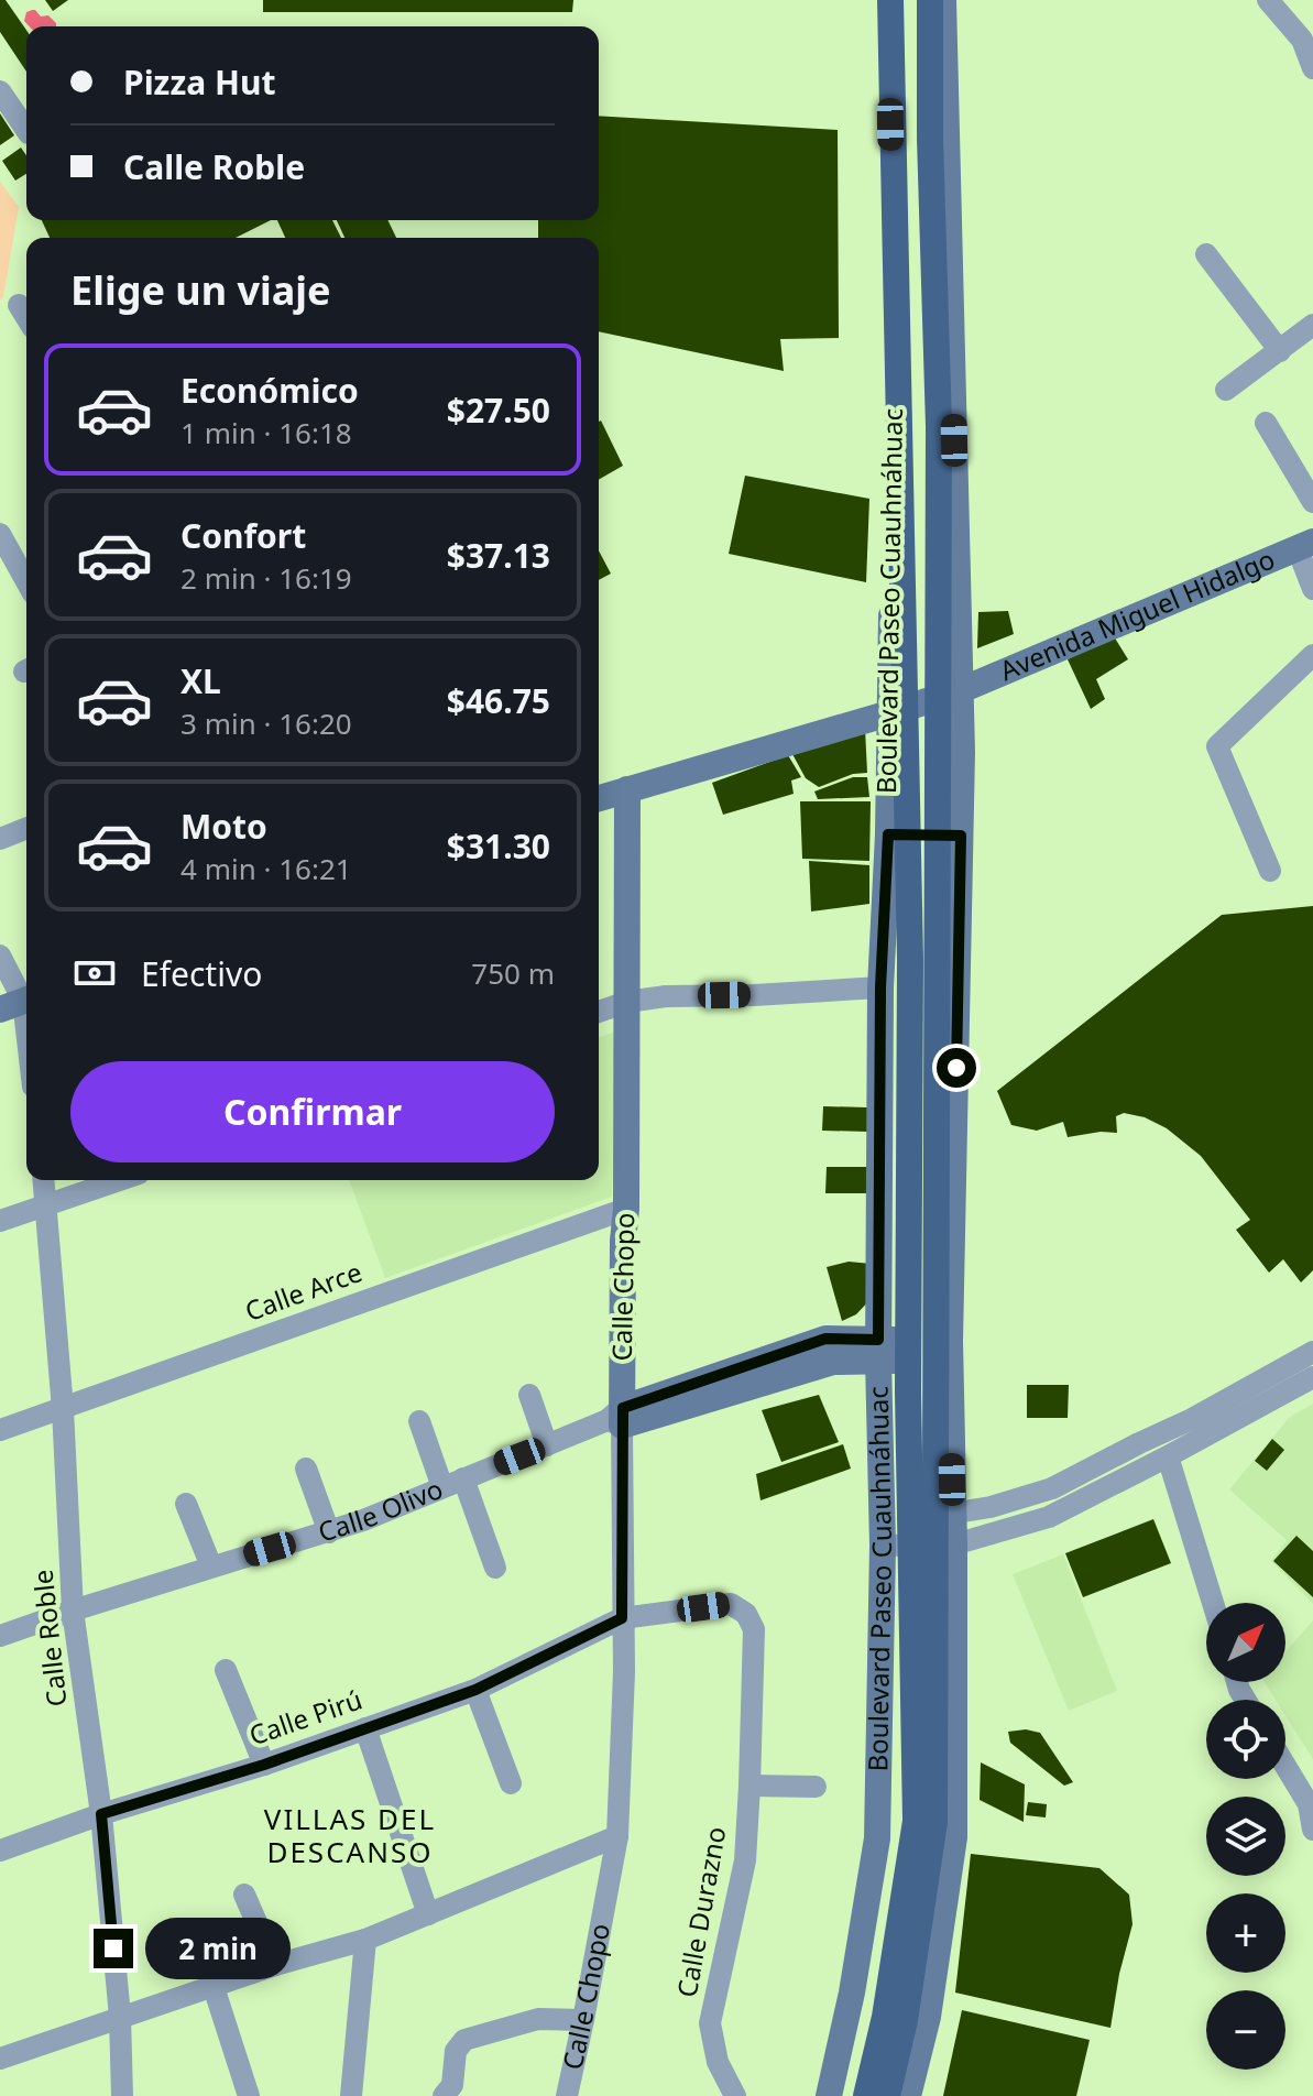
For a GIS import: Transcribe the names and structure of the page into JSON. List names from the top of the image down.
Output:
{
  "streets": {
    "main road": ["Boulevard Paseo Cuauhnáhuac"],
    "street": [
      "Avenida Miguel Hidalgo",
      "Calle Chopo",
      "Calle Arce",
      "Calle Olivo",
      "Calle Roble",
      "Calle Pirú",
      "Calle Durazno"
    ]
  },
  "crossings": [
    ["Boulevard Paseo Cuauhnáhuac", "Avenida Miguel Hidalgo"],
    ["Boulevard Paseo Cuauhnáhuac", "Calle Olivo"],
    ["Avenida Miguel Hidalgo", "Calle Chopo"],
    ["Calle Chopo", "Calle Arce"],
    ["Calle Chopo", "Calle Olivo"],
    ["Calle Chopo", "Calle Pirú"],
    ["Calle Chopo", "Calle Durazno"],
    ["Calle Arce", "Calle Roble"],
    ["Calle Olivo", "Calle Roble"],
    ["Calle Roble", "Calle Pirú"],
    ["Calle Pirú", "Calle Durazno"]
  ],
  "districts": ["VILLAS DEL DESCANSO"],
  "north": "top right",
  "page": {
    "banner": ["Pizza Hut", "Calle Roble"],
    "heading": "Elige un viaje",
    "list": [
      {
        "name": "Económico",
        "note": "1 min · 16:18",
        "value": "$27.50"
      },
      {
        "name": "Confort",
        "note": "2 min · 16:19",
        "value": "$37.13"
      },
      {
        "name": "XL",
        "note": "3 min · 16:20",
        "value": "$46.75"
      },
      {
        "name": "Moto",
        "note": "4 min · 16:21",
        "value": "$31.30"
      }
    ],
    "pay": ["Efectivo", "750 m"],
    "buttons": "Confirmar",
    "map_buttons": ["+", "−"],
    "bubble": "2 min"
  }
}
